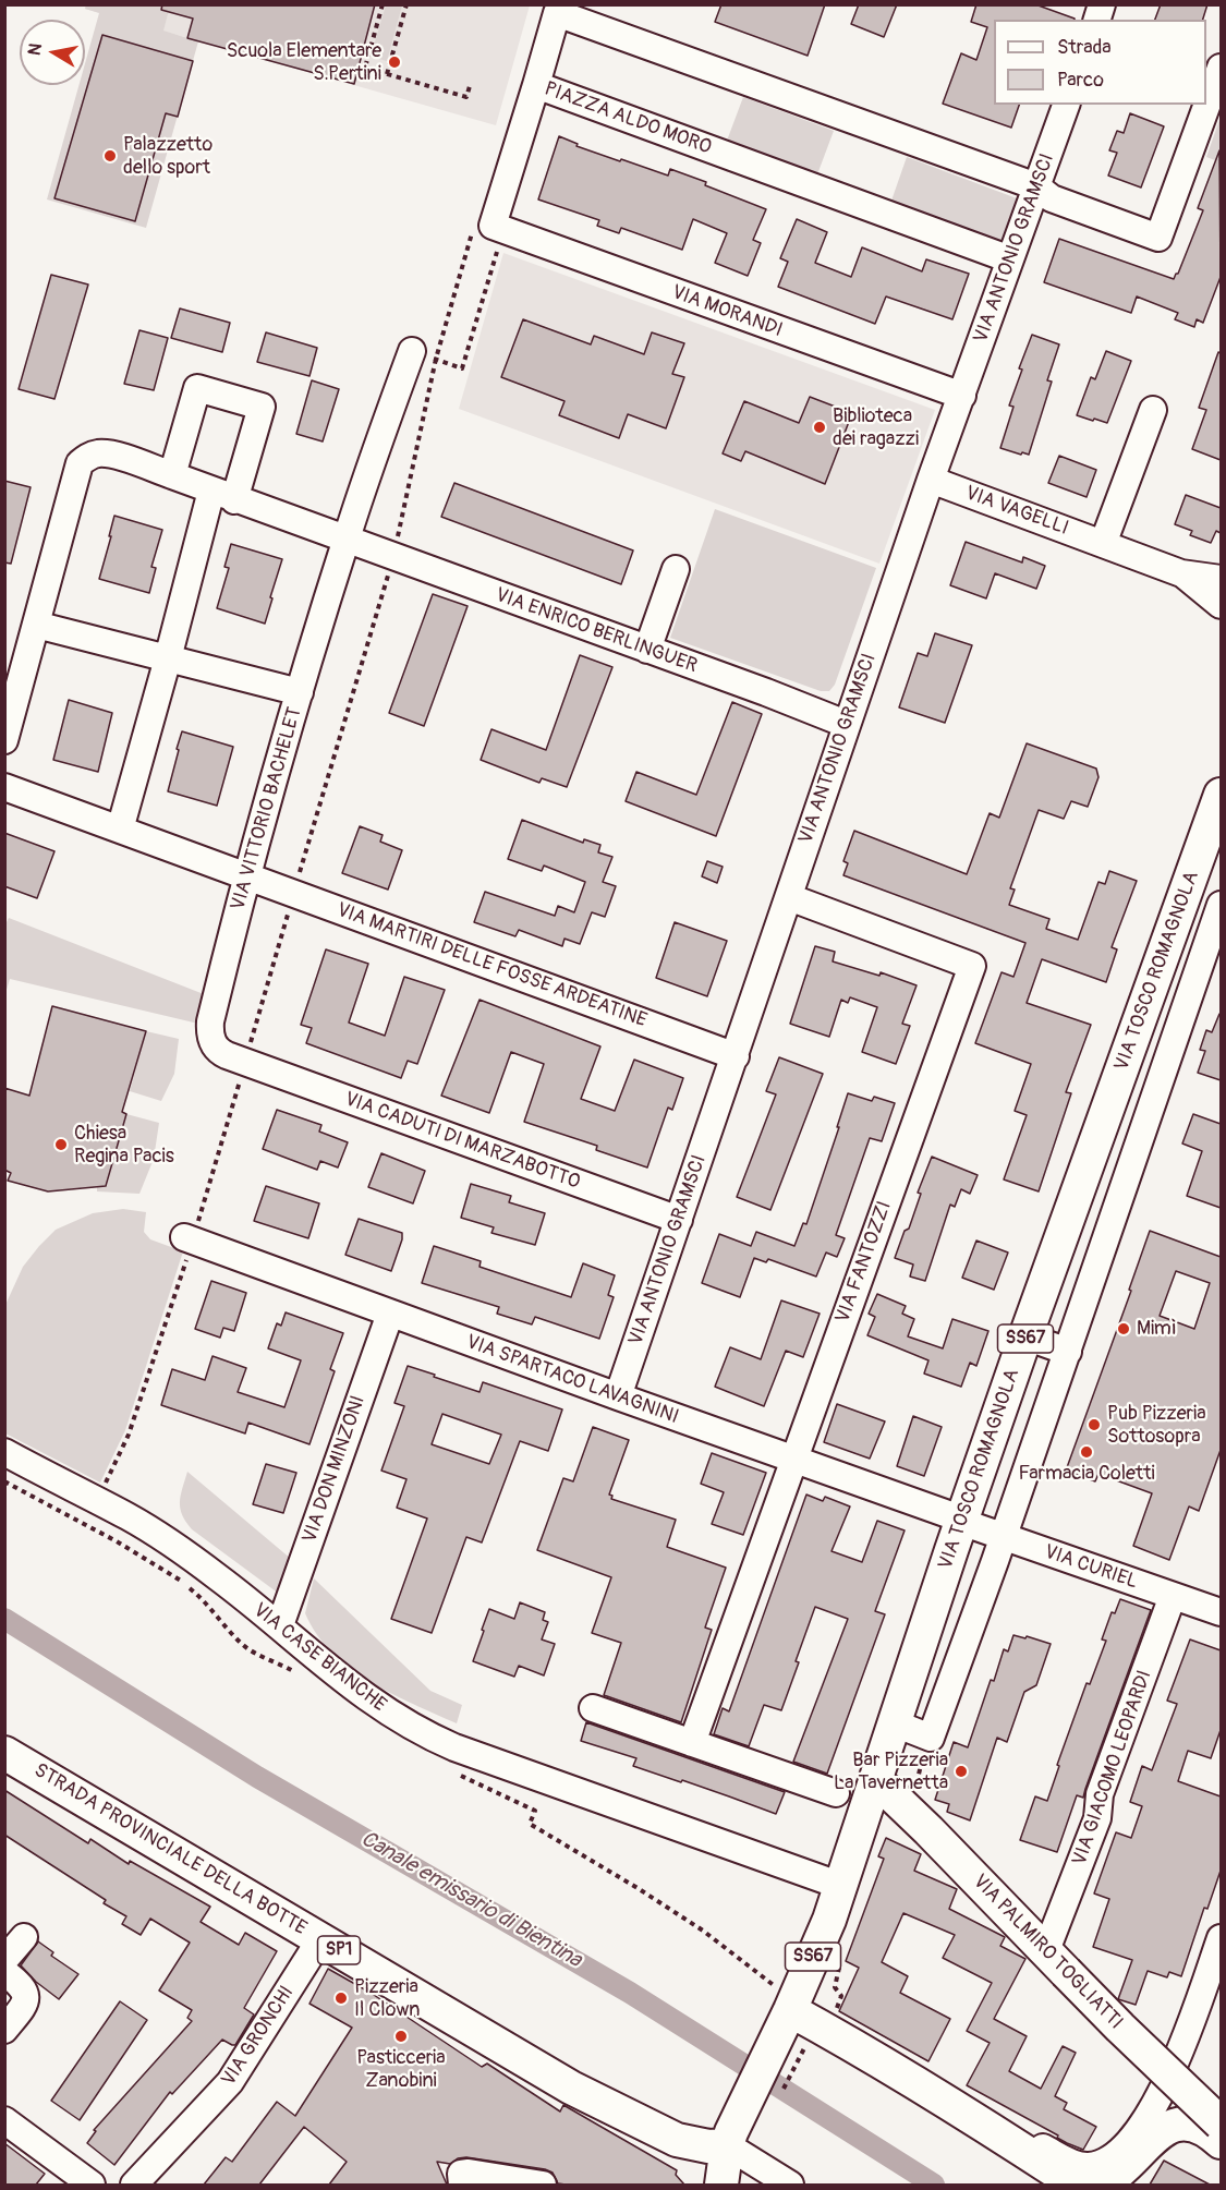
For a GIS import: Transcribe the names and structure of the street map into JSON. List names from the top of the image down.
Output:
{
  "streets": {
    "main road": [
      "VIA TOSCO ROMAGNOLA",
      "SS67",
      "STRADA PROVINCIALE DELLA BOTTE",
      "SP1",
      "VIA PALMIRO TOGLIATTI"
    ],
    "street": [
      "PIAZZA ALDO MORO",
      "VIA ANTONIO GRAMSCI",
      "VIA MORANDI",
      "VIA VAGELLI",
      "VIA ENRICO BERLINGUER",
      "VIA VITTORIO BACHELET",
      "VIA MARTIRI DELLE FOSSE ARDEATINE",
      "VIA CADUTI DI MARZABOTTO",
      "VIA FANTOZZI",
      "VIA SPARTACO LAVAGNINI",
      "VIA DON MINZONI",
      "VIA CURIEL",
      "VIA CASE BIANCHE",
      "VIA GIACOMO LEOPARDI",
      "VIA GRONCHI"
    ]
  },
  "crossings": [
    ["PIAZZA ALDO MORO", "VIA ANTONIO GRAMSCI"],
    ["VIA ANTONIO GRAMSCI", "VIA MORANDI"],
    ["VIA ANTONIO GRAMSCI", "VIA VAGELLI"],
    ["VIA ANTONIO GRAMSCI", "VIA ENRICO BERLINGUER"],
    ["VIA ANTONIO GRAMSCI", "VIA MARTIRI DELLE FOSSE ARDEATINE"],
    ["VIA ANTONIO GRAMSCI", "VIA CADUTI DI MARZABOTTO"],
    ["VIA ANTONIO GRAMSCI", "VIA FANTOZZI"],
    ["VIA ANTONIO GRAMSCI", "VIA SPARTACO LAVAGNINI"],
    ["VIA ENRICO BERLINGUER", "VIA VITTORIO BACHELET"],
    ["VIA VITTORIO BACHELET", "VIA MARTIRI DELLE FOSSE ARDEATINE"],
    ["VIA VITTORIO BACHELET", "VIA CADUTI DI MARZABOTTO"],
    ["VIA TOSCO ROMAGNOLA", "SS67"],
    ["VIA TOSCO ROMAGNOLA", "VIA SPARTACO LAVAGNINI"],
    ["VIA TOSCO ROMAGNOLA", "VIA CURIEL"],
    ["VIA TOSCO ROMAGNOLA", "VIA CASE BIANCHE"],
    ["VIA TOSCO ROMAGNOLA", "VIA PALMIRO TOGLIATTI"],
    ["VIA FANTOZZI", "VIA SPARTACO LAVAGNINI"],
    ["SS67", "SP1"],
    ["SS67", "VIA PALMIRO TOGLIATTI"],
    ["VIA SPARTACO LAVAGNINI", "VIA DON MINZONI"],
    ["VIA SPARTACO LAVAGNINI", "VIA CURIEL"],
    ["VIA DON MINZONI", "VIA CASE BIANCHE"],
    ["VIA CURIEL", "VIA GIACOMO LEOPARDI"],
    ["STRADA PROVINCIALE DELLA BOTTE", "SP1"],
    ["STRADA PROVINCIALE DELLA BOTTE", "VIA GRONCHI"]
  ],
  "water": ["Canale emissario di Bientina"],
  "places": [
    "Scuola Elementare S.Pertini",
    "Palazzetto dello sport",
    "Biblioteca dei ragazzi",
    "Chiesa Regina Pacis",
    "Mimì",
    "Pub Pizzeria Sottosopra",
    "Farmacia Coletti",
    "Bar Pizzeria La Tavernetta",
    "Pizzeria Il Clown",
    "Pasticceria Zanobini"
  ],
  "legend": ["Strada", "Parco"],
  "north": "left"
}
